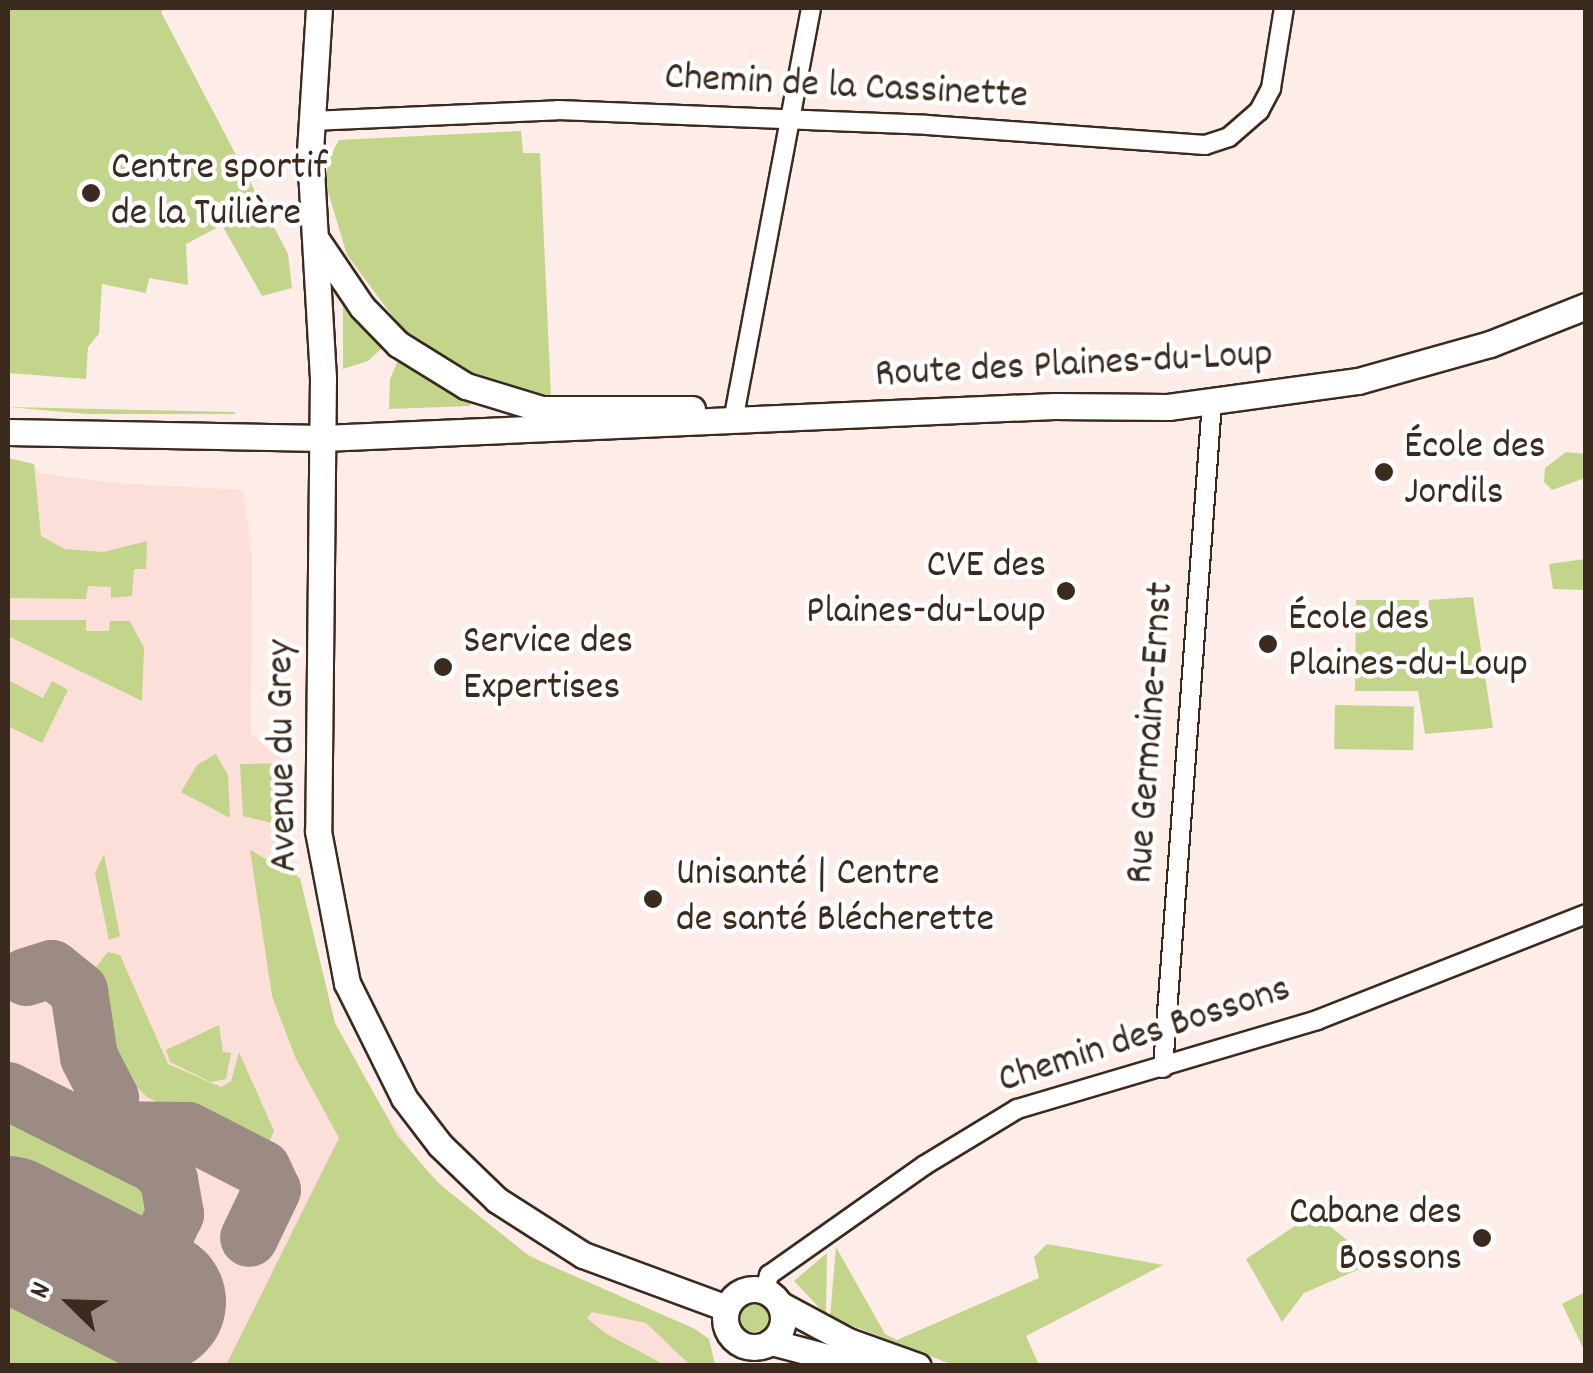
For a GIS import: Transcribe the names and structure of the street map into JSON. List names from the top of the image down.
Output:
{
  "streets": {
    "main road": ["Route des Plaines-du-Loup", "Avenue du Grey"],
    "street": ["Chemin de la Cassinette", "Rue Germaine-Ernst", "Chemin des Bossons"]
  },
  "crossings": [
    ["Chemin de la Cassinette", "Avenue du Grey"],
    ["Route des Plaines-du-Loup", "Rue Germaine-Ernst"],
    ["Route des Plaines-du-Loup", "Avenue du Grey"],
    ["Rue Germaine-Ernst", "Chemin des Bossons"],
    ["Avenue du Grey", "Chemin des Bossons"]
  ],
  "places": [
    "Centre sportif de la Tuilière",
    "École des Jordils",
    "CVE des Plaines-du-Loup",
    "École des Plaines-du-Loup",
    "Service des Expertises",
    "Unisanté | Centre de santé Blécherette",
    "Cabane des Bossons"
  ],
  "north": "top left"
}
